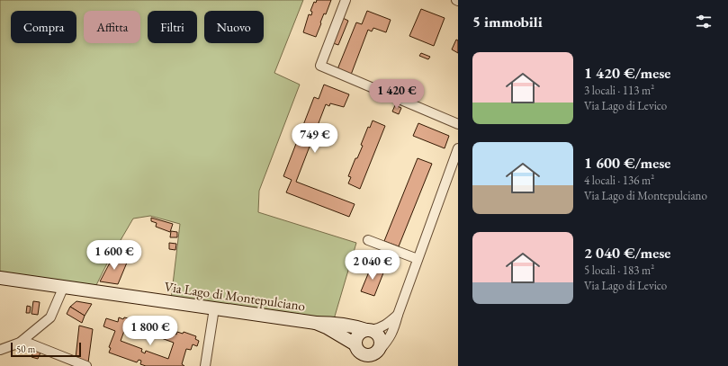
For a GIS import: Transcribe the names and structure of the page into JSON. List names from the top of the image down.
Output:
{
  "streets": {
    "street": ["Via Lago di Montepulciano"]
  },
  "scale_bar": "50 m",
  "page": {
    "heading": "5 immobili",
    "chip": [
      "Compra",
      "Affitta",
      "Filtri",
      "Nuovo"
    ],
    "list": [
      {
        "name": "1 420 €/mese",
        "note": "3 locali · 113 m² · Via Lago di Levico"
      },
      {
        "name": "1 600 €/mese",
        "note": "4 locali · 136 m² · Via Lago di Montepulciano"
      },
      {
        "name": "2 040 €/mese",
        "note": "5 locali · 183 m² · Via Lago di Levico"
      }
    ],
    "price": [
      "1 420 €",
      "749 €",
      "1 600 €",
      "2 040 €",
      "1 800 €"
    ],
    "scale": "50 m"
  }
}
